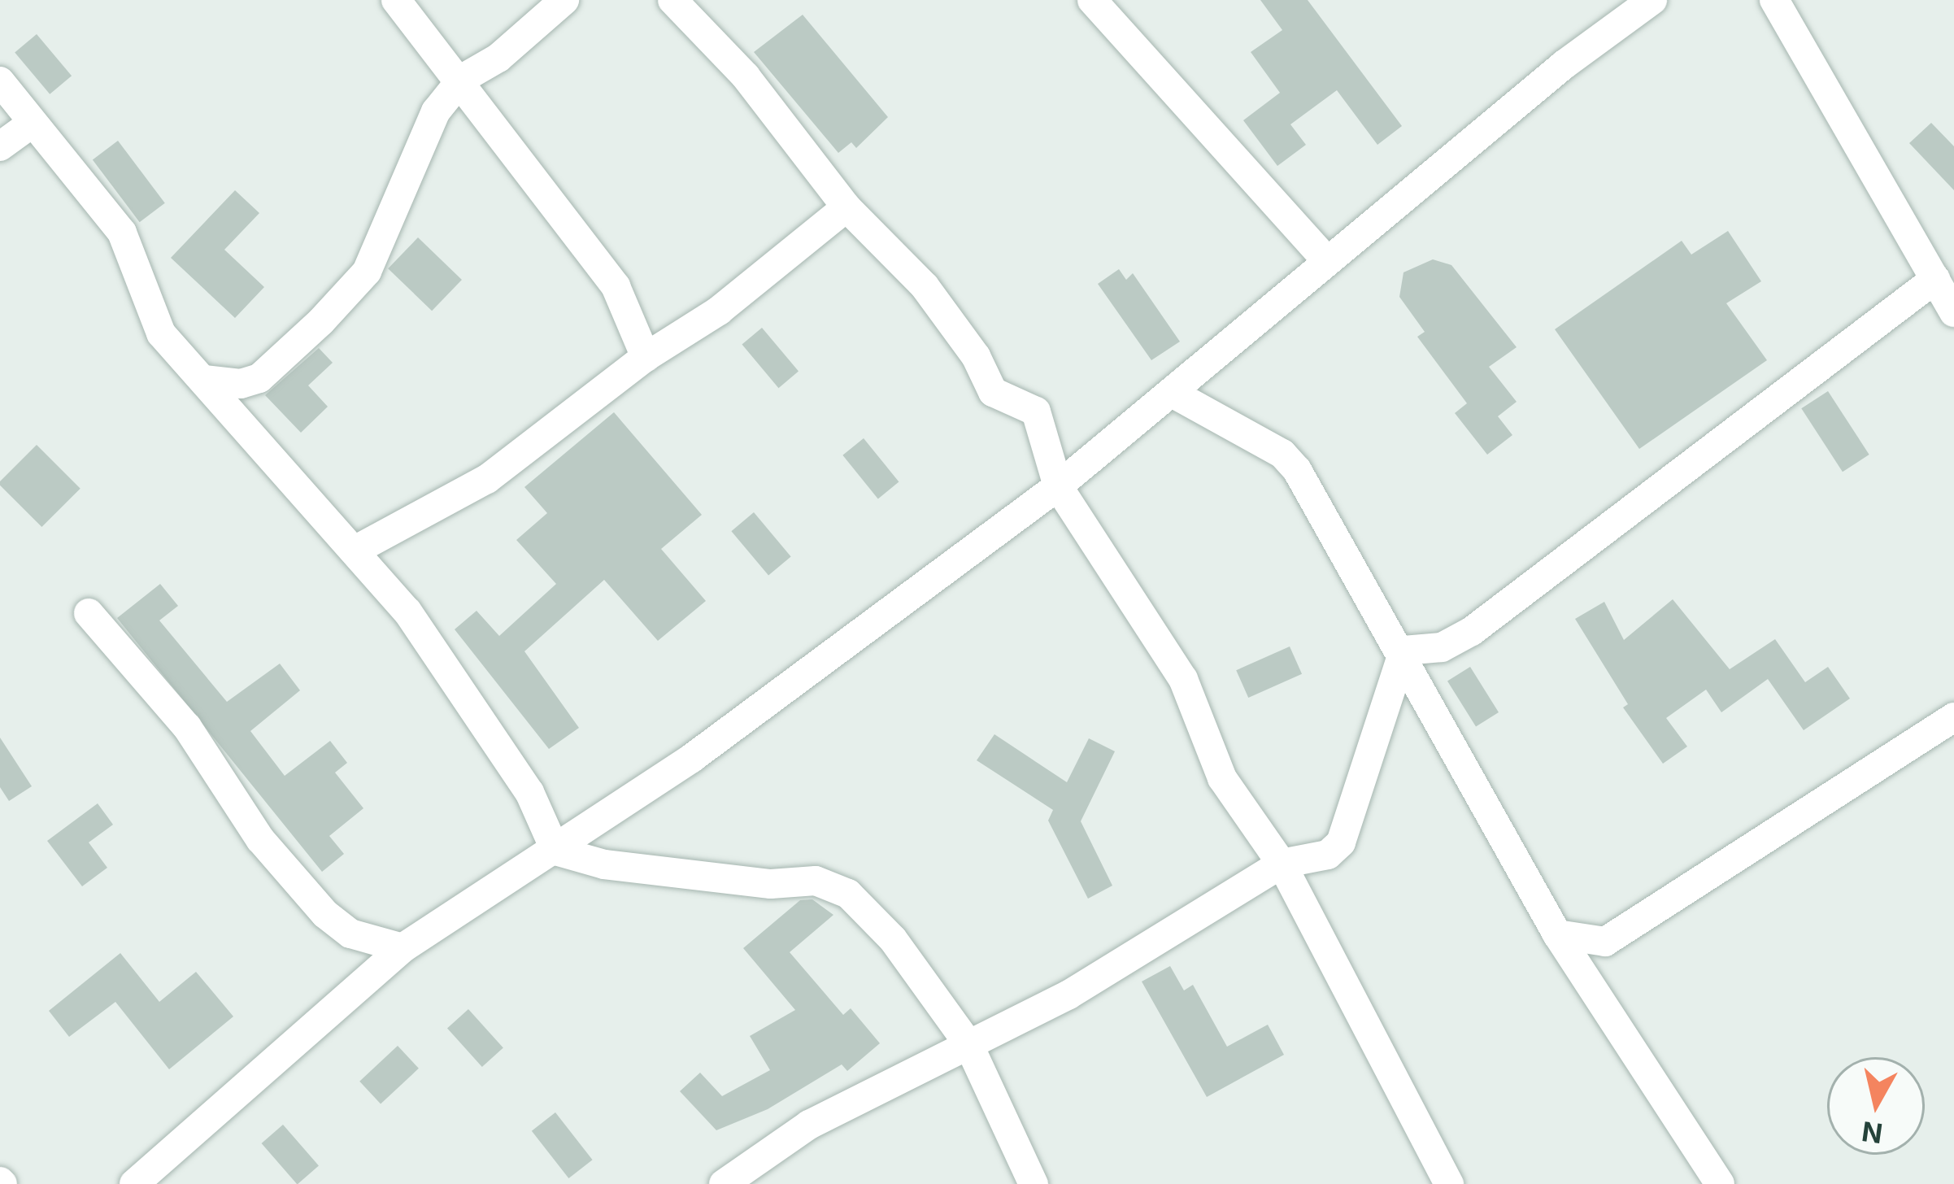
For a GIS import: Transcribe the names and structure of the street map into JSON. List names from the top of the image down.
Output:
{
  "north": "bottom"
}
